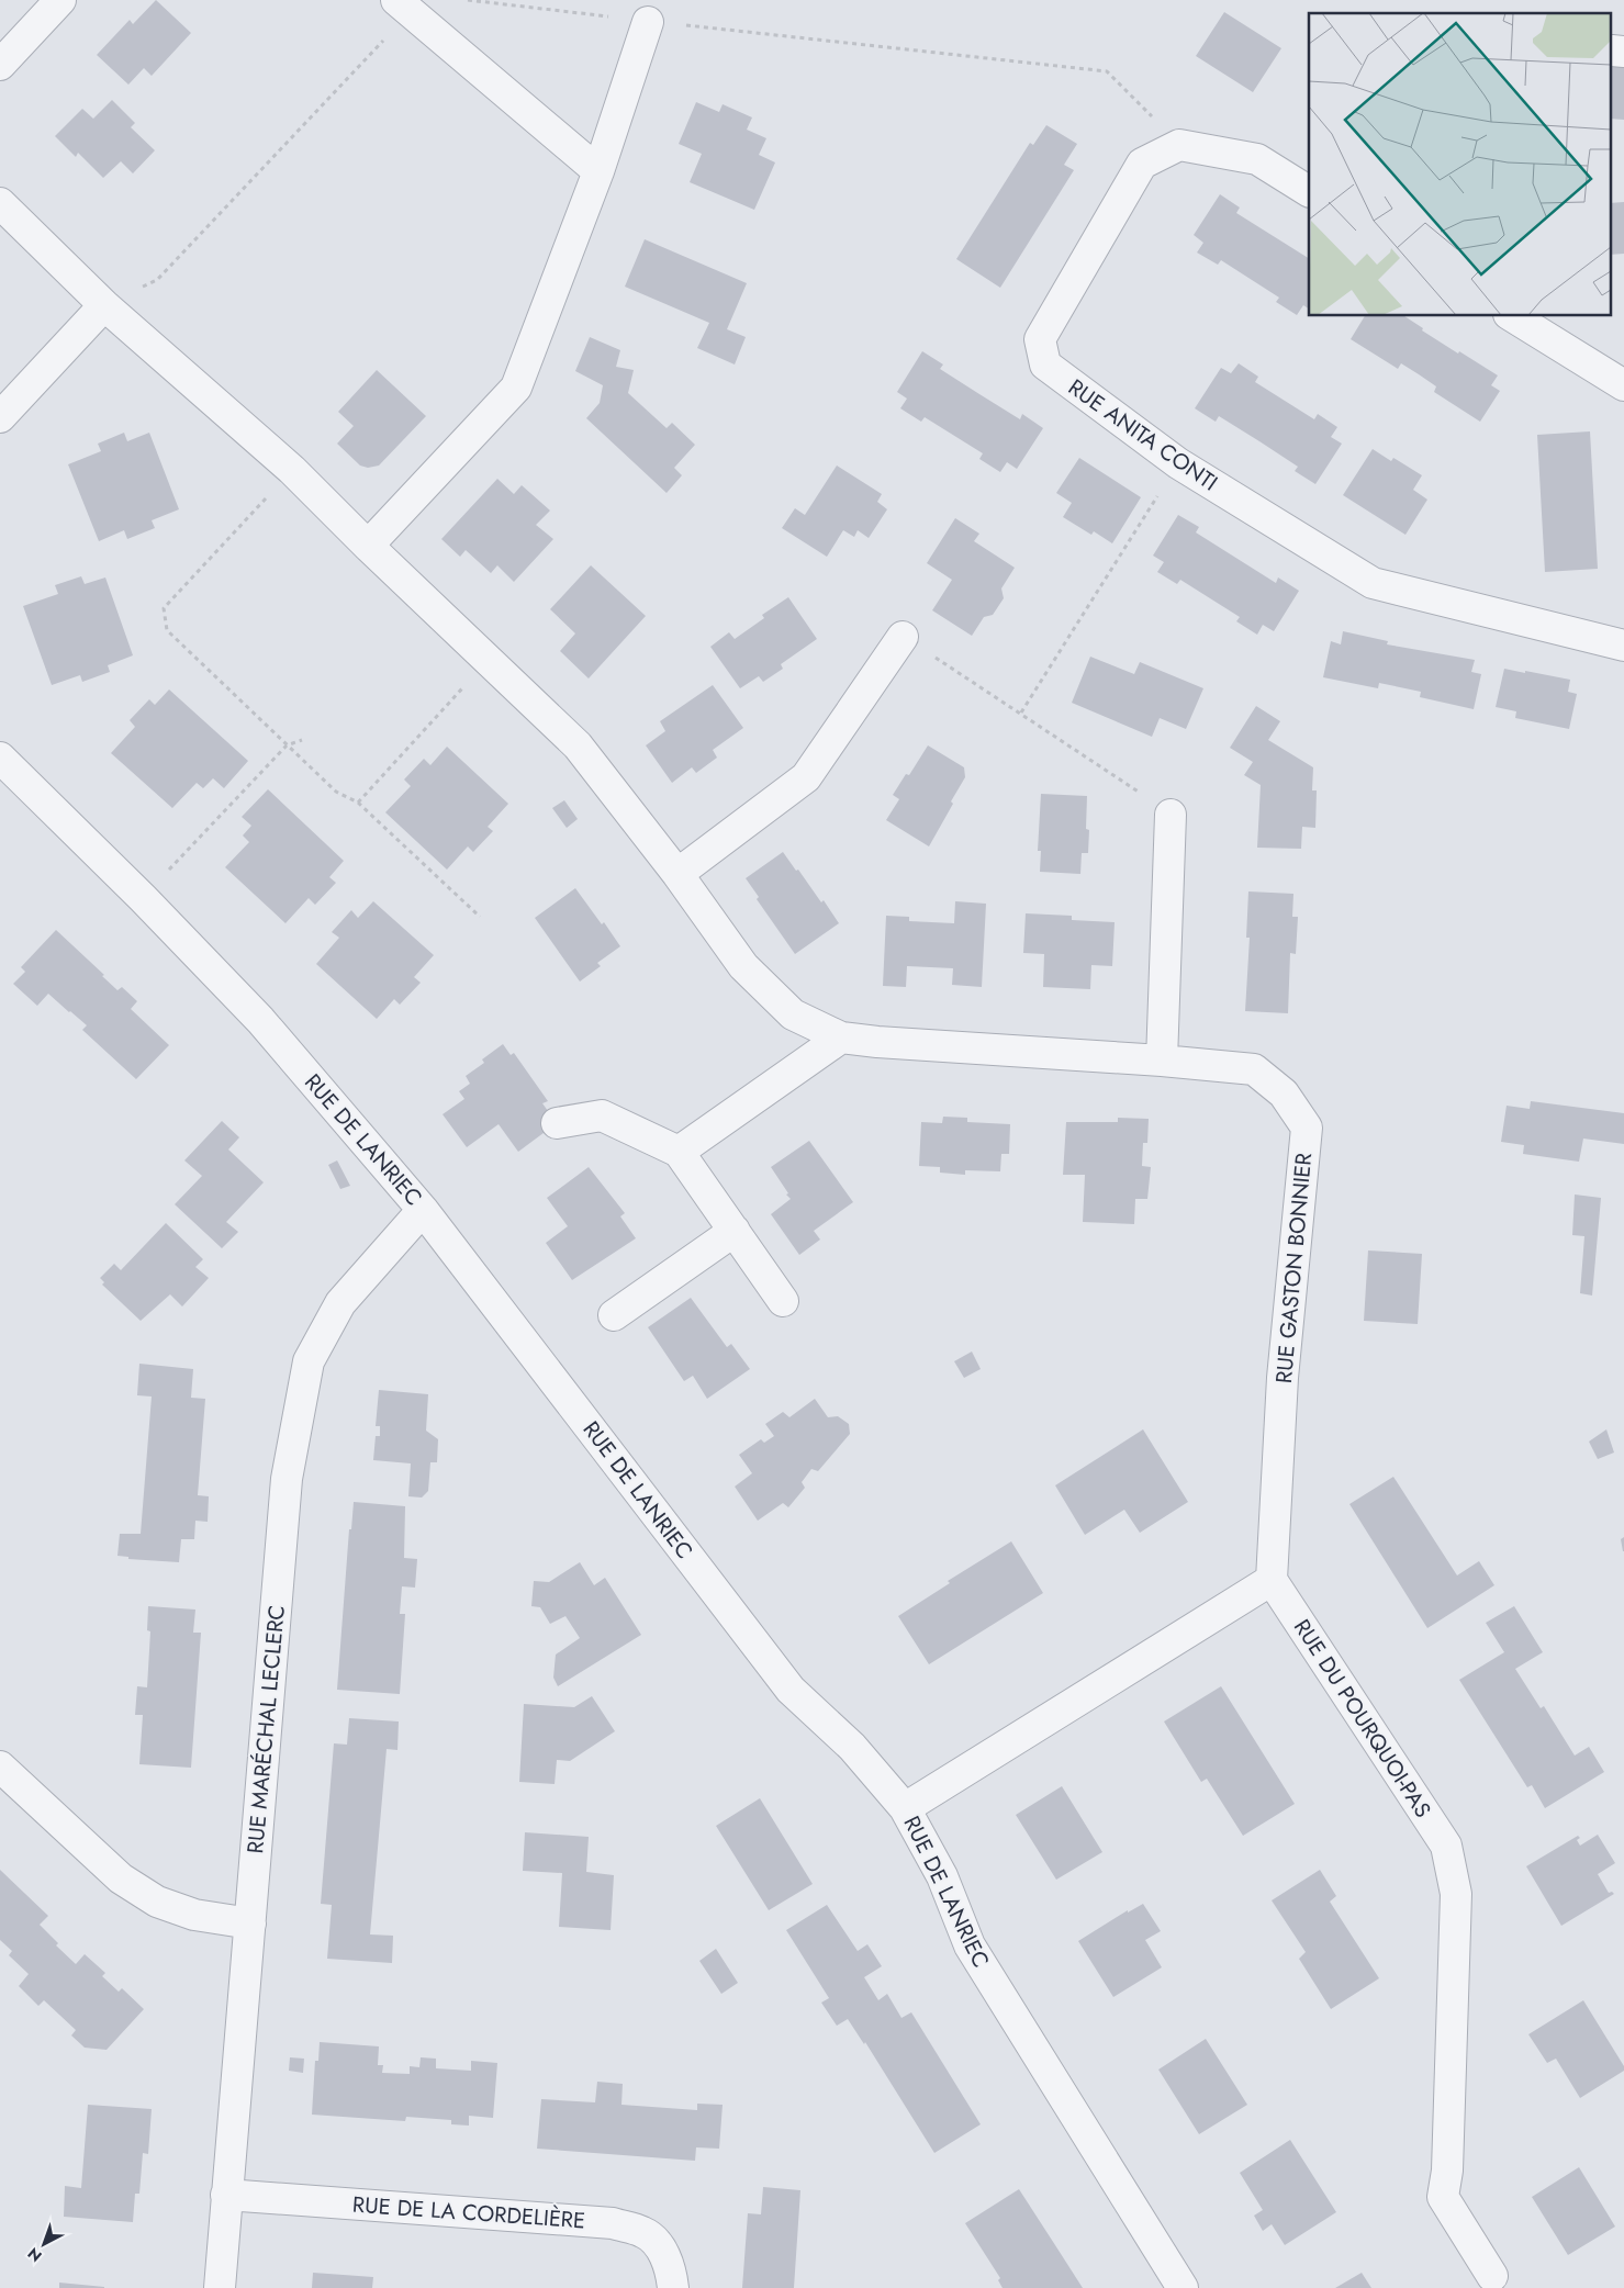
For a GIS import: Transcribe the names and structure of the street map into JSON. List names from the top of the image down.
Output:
{
  "streets": {
    "street": [
      "RUE ANITA CONTI",
      "RUE DE LANRIEC",
      "RUE GASTON BONNIER",
      "RUE DU POURQUOI-PAS",
      "RUE MARÉCHAL LECLERC",
      "RUE DE LA CORDELIÈRE"
    ]
  },
  "crossings": [
    ["RUE DE LANRIEC", "RUE MARÉCHAL LECLERC"],
    ["RUE GASTON BONNIER", "RUE DU POURQUOI-PAS"],
    ["RUE MARÉCHAL LECLERC", "RUE DE LA CORDELIÈRE"]
  ],
  "north": "bottom left"
}
